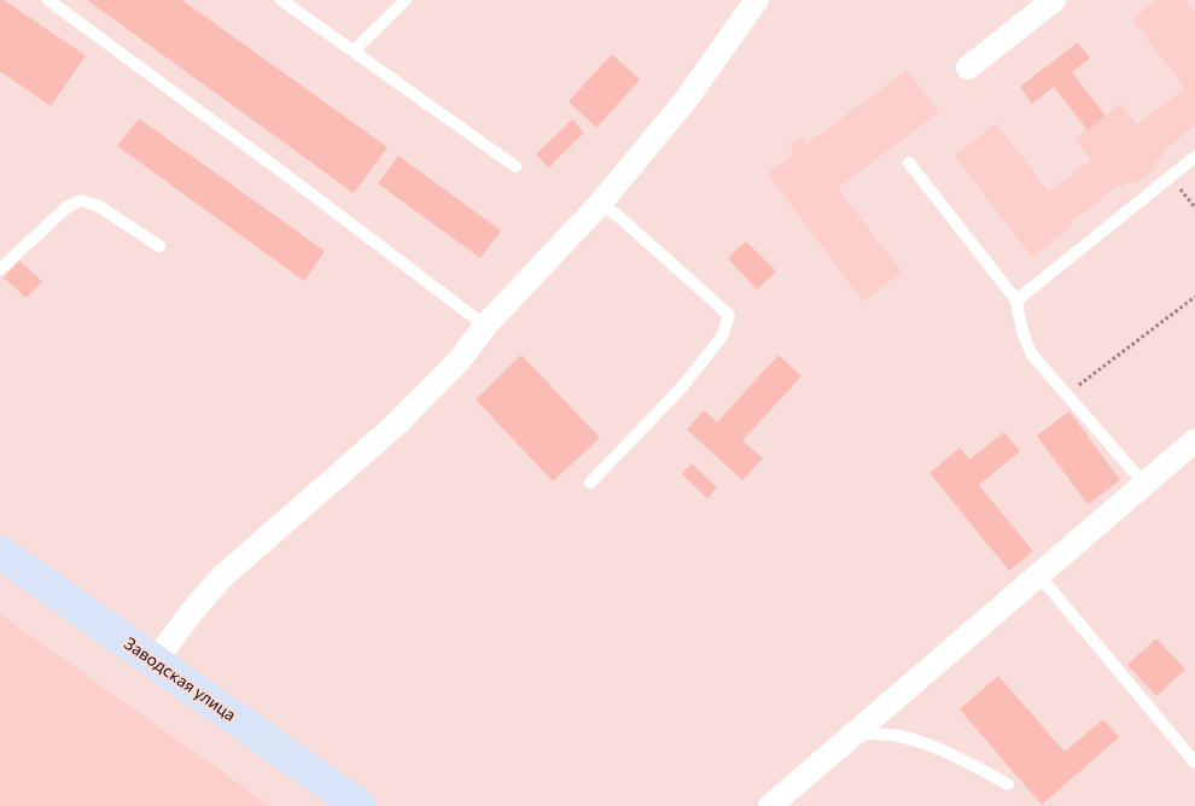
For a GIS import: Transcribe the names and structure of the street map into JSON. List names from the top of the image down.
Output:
{
  "streets": {
    "main road": ["Заводская улица"]
  }
}
